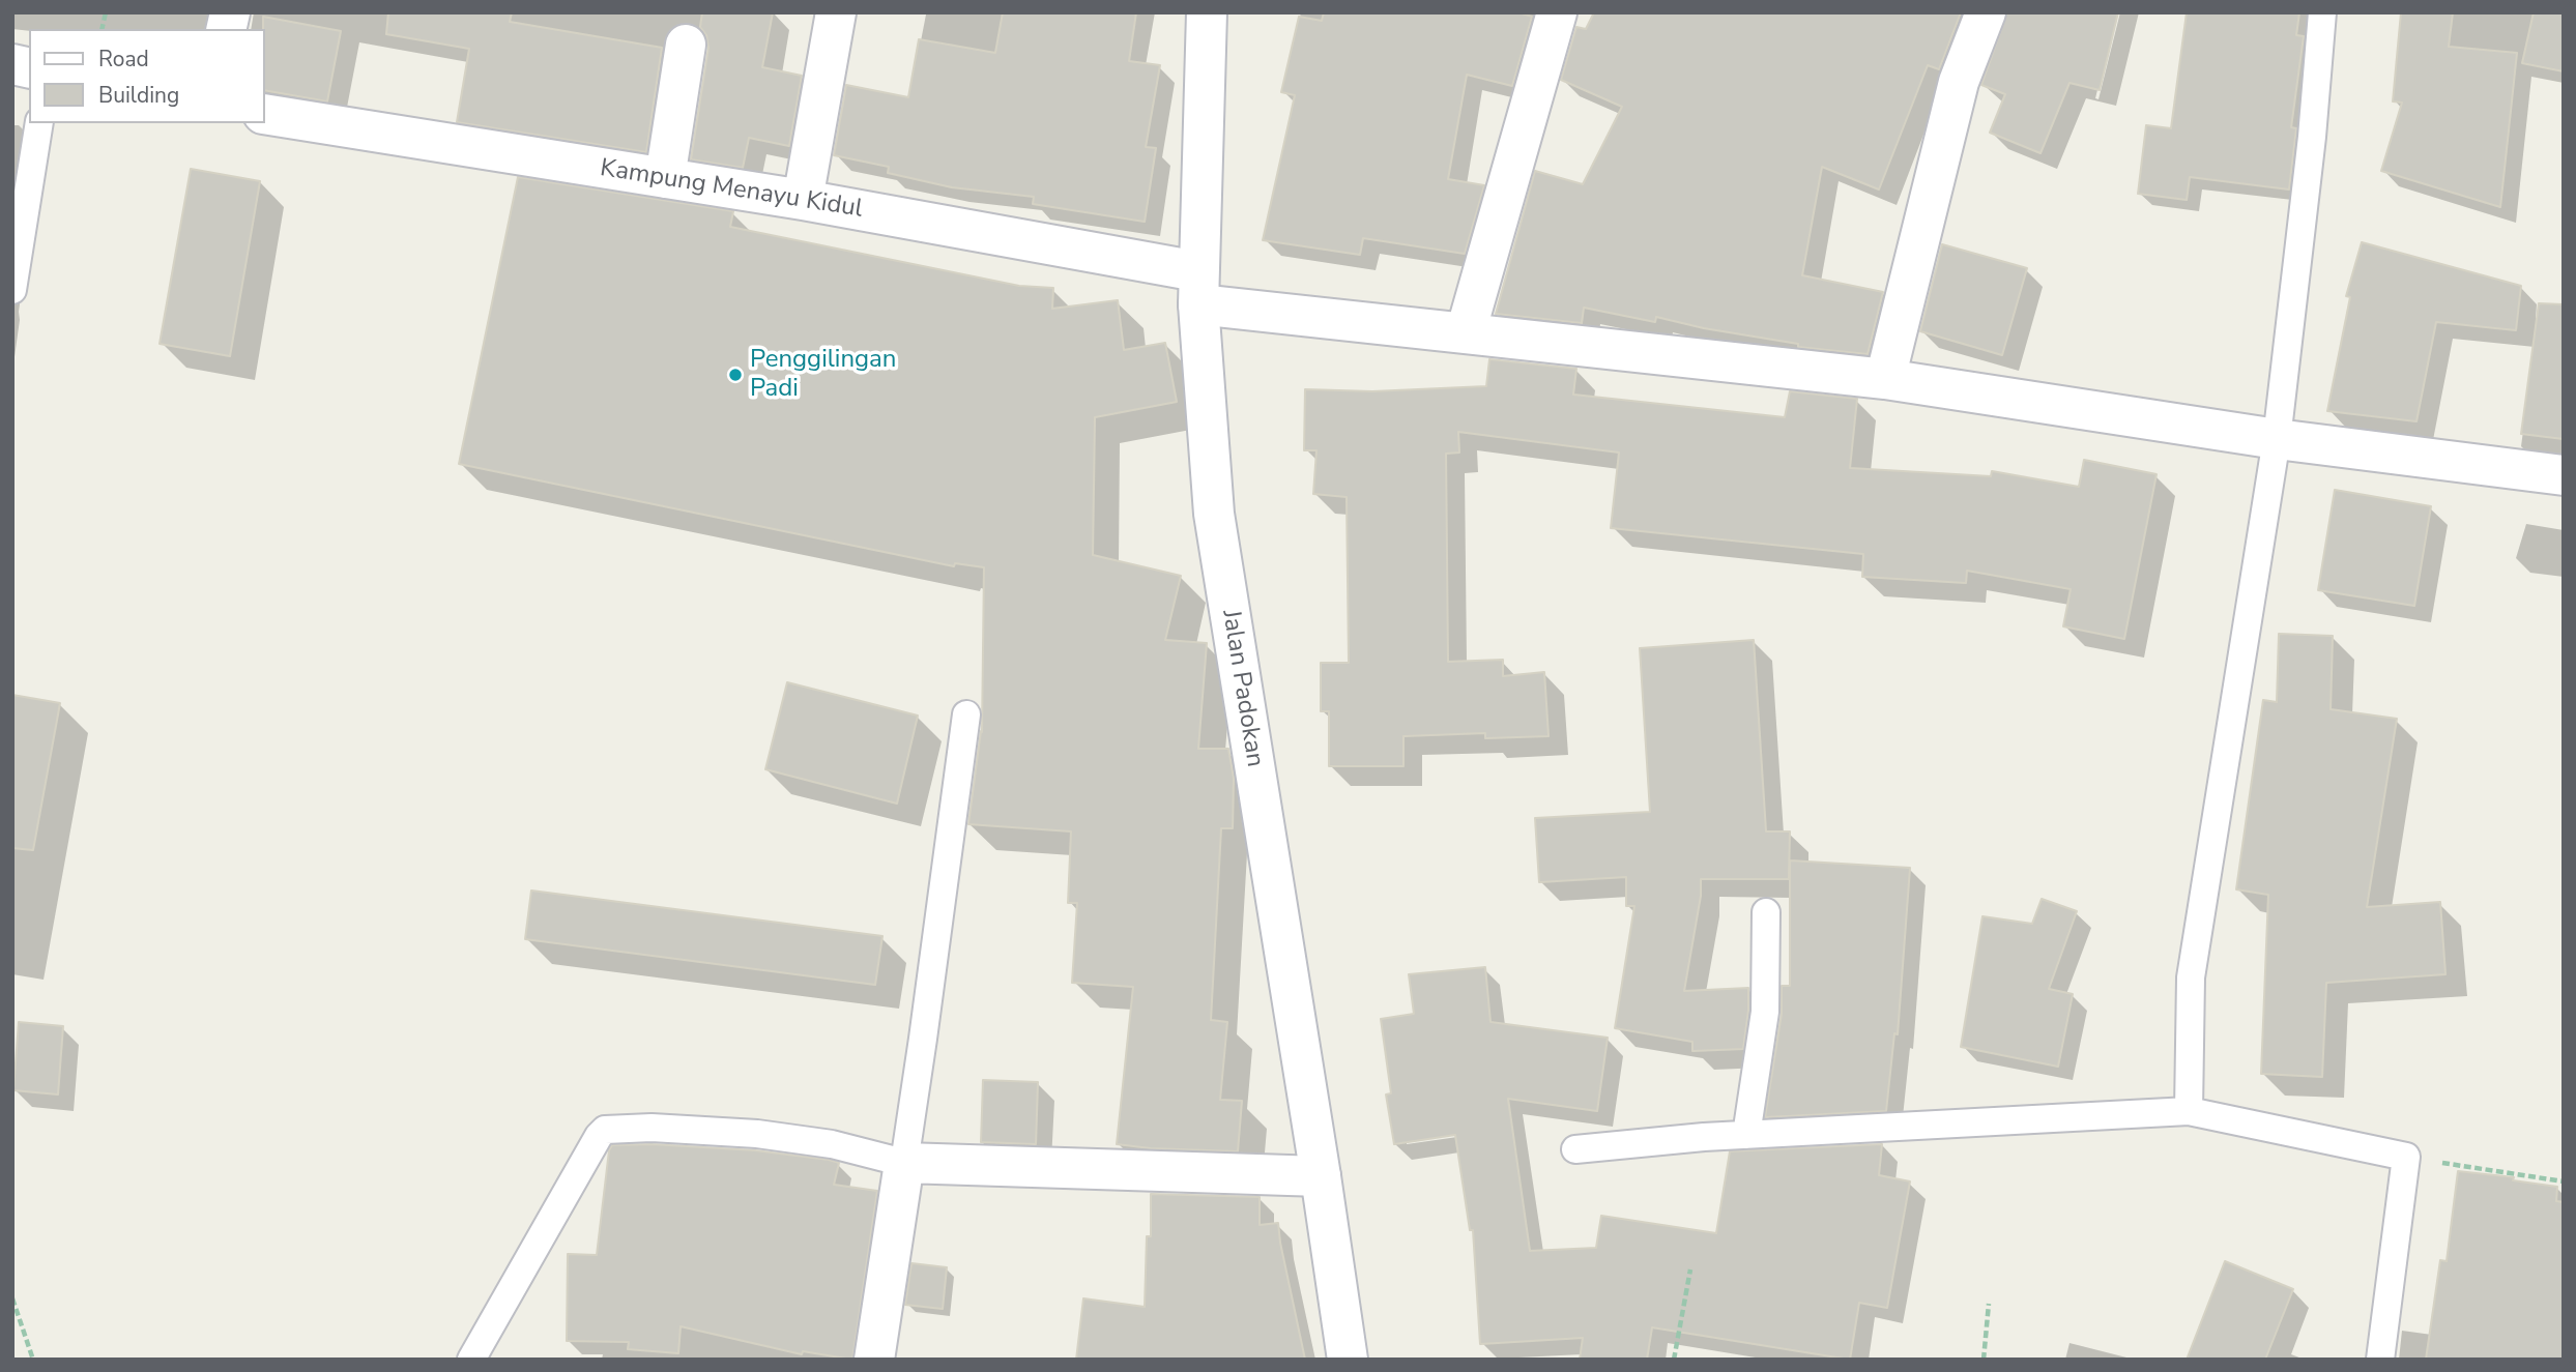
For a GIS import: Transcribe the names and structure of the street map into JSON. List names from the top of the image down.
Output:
{
  "streets": {
    "street": ["Kampung Menayu Kidul", "Jalan Padokan"]
  },
  "crossings": [
    ["Kampung Menayu Kidul", "Jalan Padokan"]
  ],
  "places": ["Penggilingan Padi"],
  "legend": ["Road", "Building"]
}
